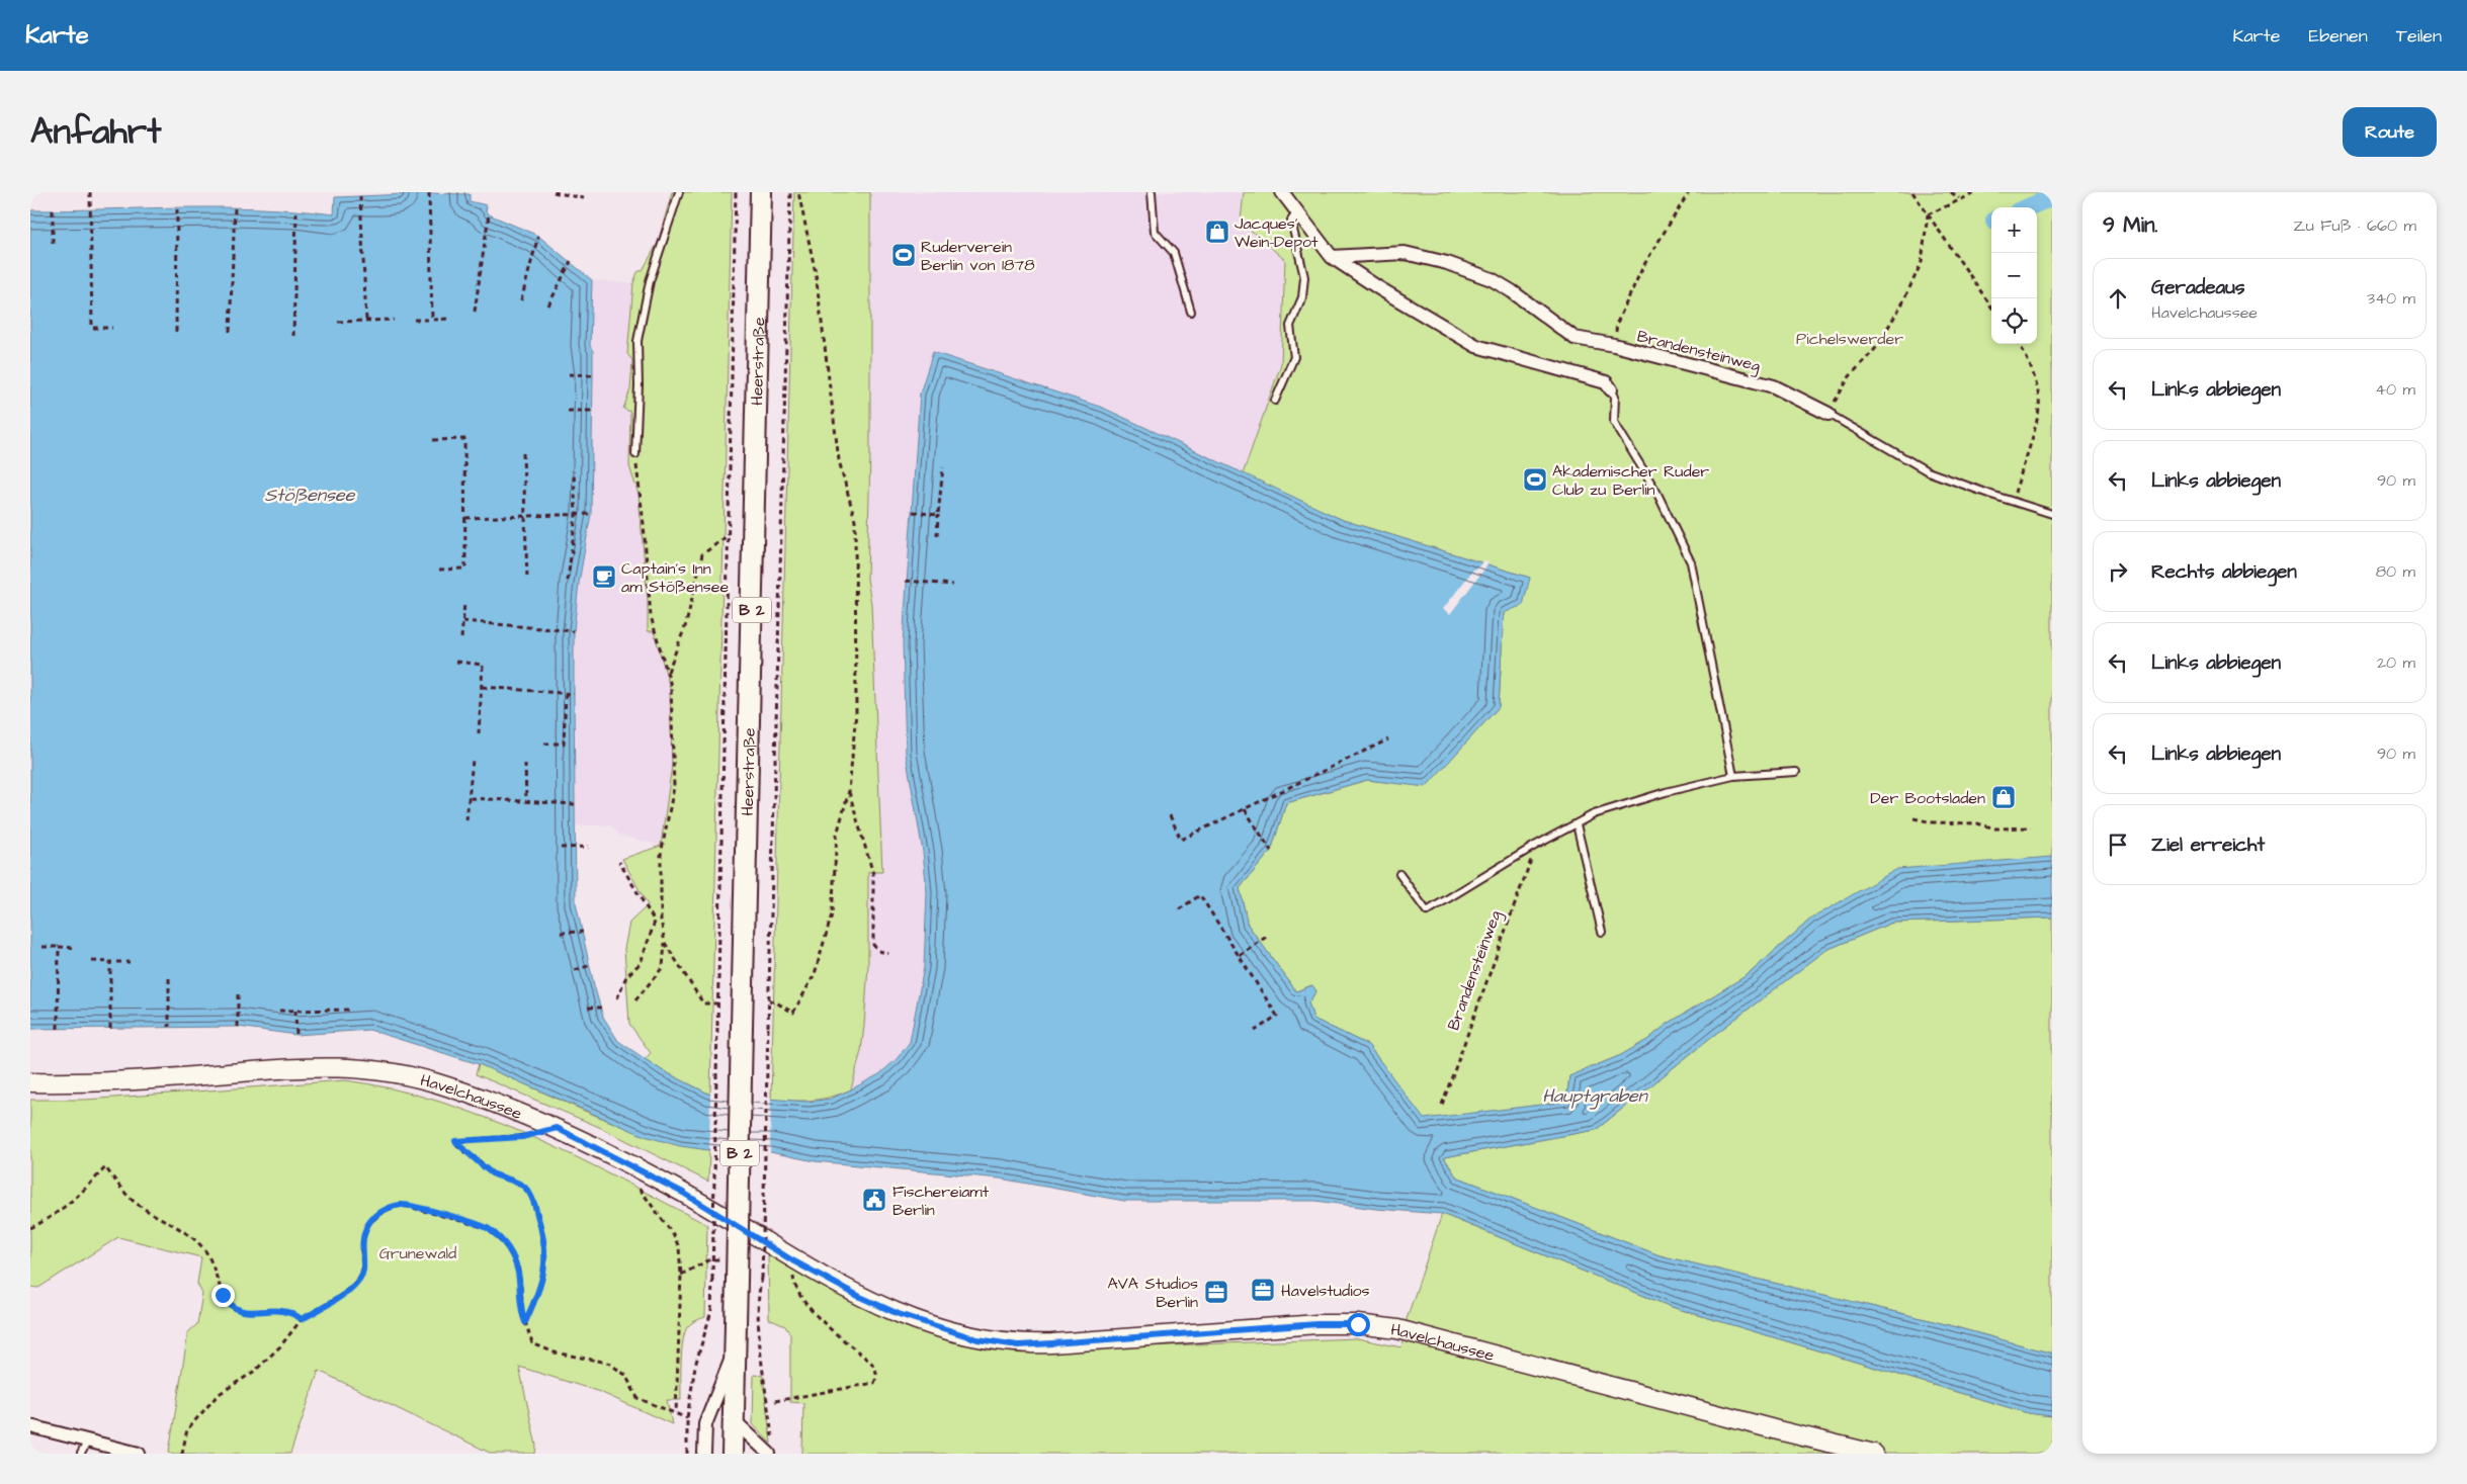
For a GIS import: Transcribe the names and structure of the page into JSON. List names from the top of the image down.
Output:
{
  "streets": {
    "main road": ["Heerstraße", "B 2"],
    "street": ["Brandensteinweg", "Havelchaussee"]
  },
  "water": ["Stößensee", "Hauptgraben"],
  "parks": ["Pichelswerder", "Grunewald"],
  "places": {
    "shop": ["Jacques' Wein-Depot", "Der Bootsladen"],
    "sports": ["Ruderverein Berlin von 1878", "Akademischer Ruder Club zu Berlin"],
    "cafe": ["Captain's Inn am Stößensee"],
    "public building": ["Fischereiamt Berlin"],
    "office": ["Havelstudios", "AVA Studios Berlin"]
  },
  "page": {
    "header": "Karte",
    "nav": ["Karte", "Ebenen", "Teilen"],
    "title": "Anfahrt",
    "buttons": "Route",
    "heading": ["9 Min.", "Zu Fuß · 660 m"],
    "map_buttons": ["+", "−"],
    "list": [
      ["Geradeaus", "Havelchaussee", "340 m"],
      ["Links abbiegen", "40 m"],
      ["Links abbiegen", "90 m"],
      ["Rechts abbiegen", "80 m"],
      ["Links abbiegen", "20 m"],
      ["Links abbiegen", "90 m"],
      "Ziel erreicht"
    ]
  }
}
